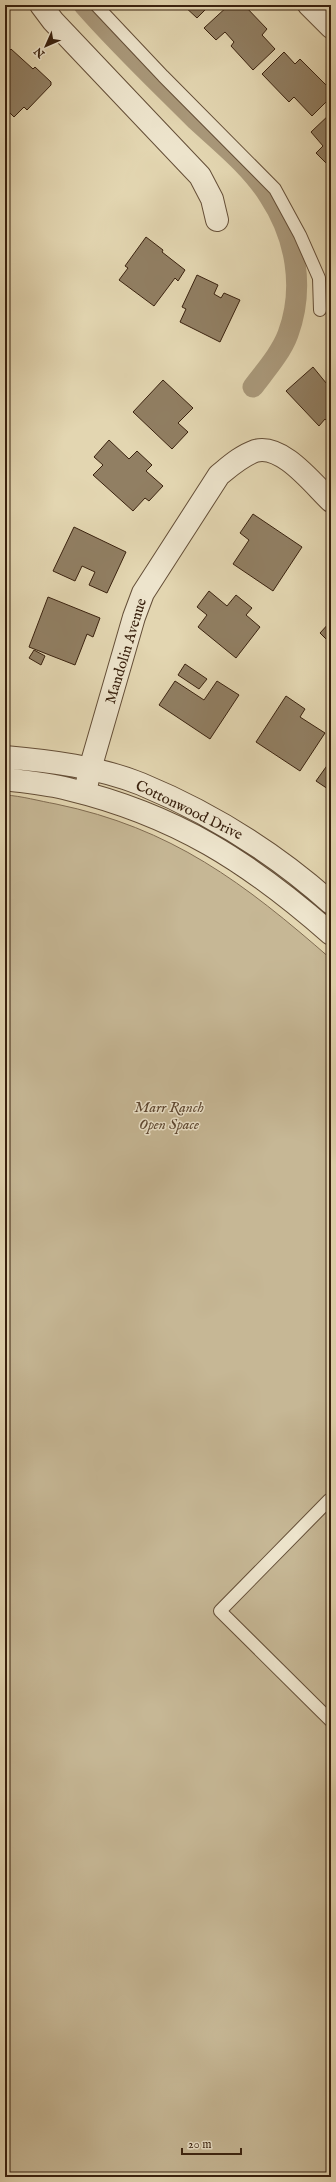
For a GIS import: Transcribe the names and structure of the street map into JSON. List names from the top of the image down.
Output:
{
  "streets": {
    "street": ["Mandolin Avenue", "Cottonwood Drive"]
  },
  "crossings": [
    ["Mandolin Avenue", "Cottonwood Drive"]
  ],
  "parks": ["Marr Ranch Open Space"],
  "scale_bar": "20 m",
  "north": "bottom left"
}
